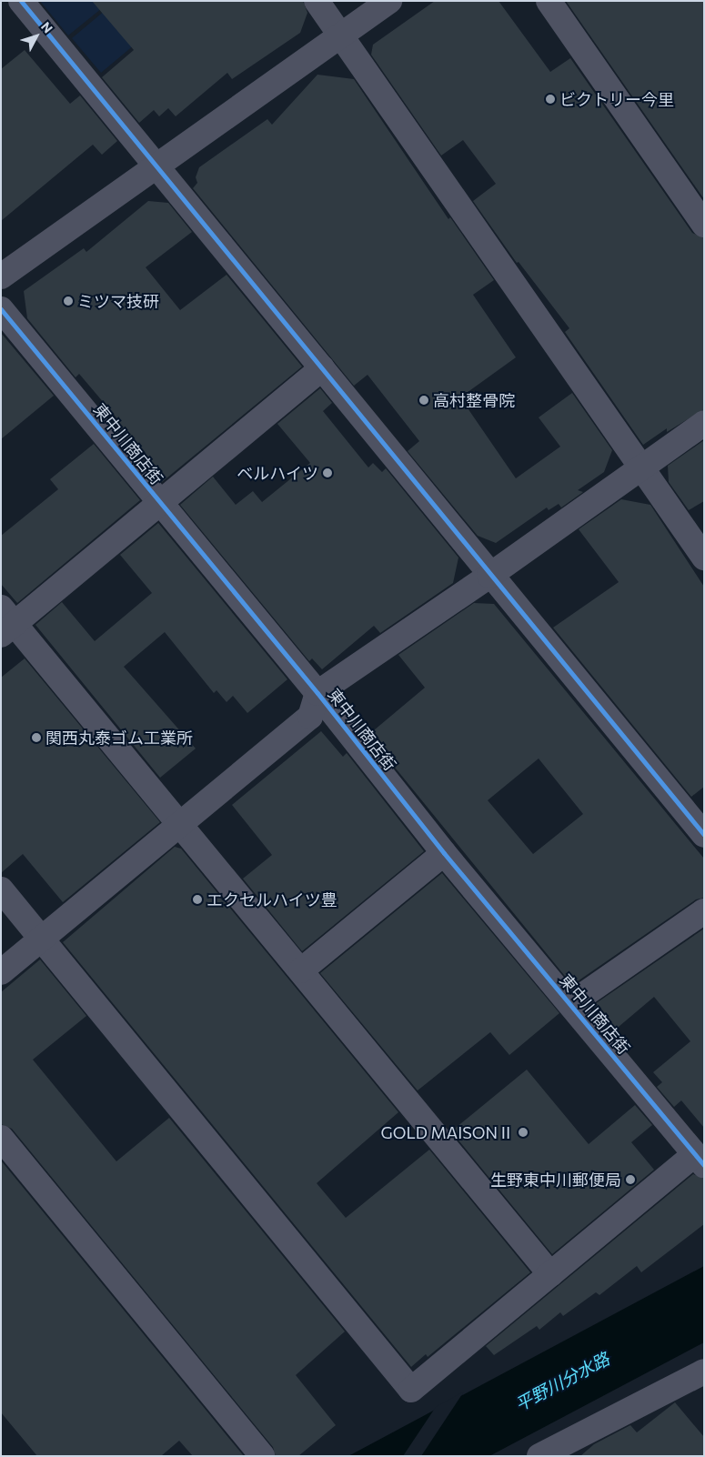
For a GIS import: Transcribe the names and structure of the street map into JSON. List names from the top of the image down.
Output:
{
  "streets": {
    "street": ["東中川商店街"]
  },
  "water": ["平野川分水路"],
  "places": [
    "ビクトリー今里",
    "ミツマ技研",
    "高村整骨院",
    "ベルハイツ",
    "関西丸泰ゴム工業所",
    "エクセルハイツ豊",
    "GOLD MAISONⅡ",
    "生野東中川郵便局"
  ],
  "north": "top right"
}
